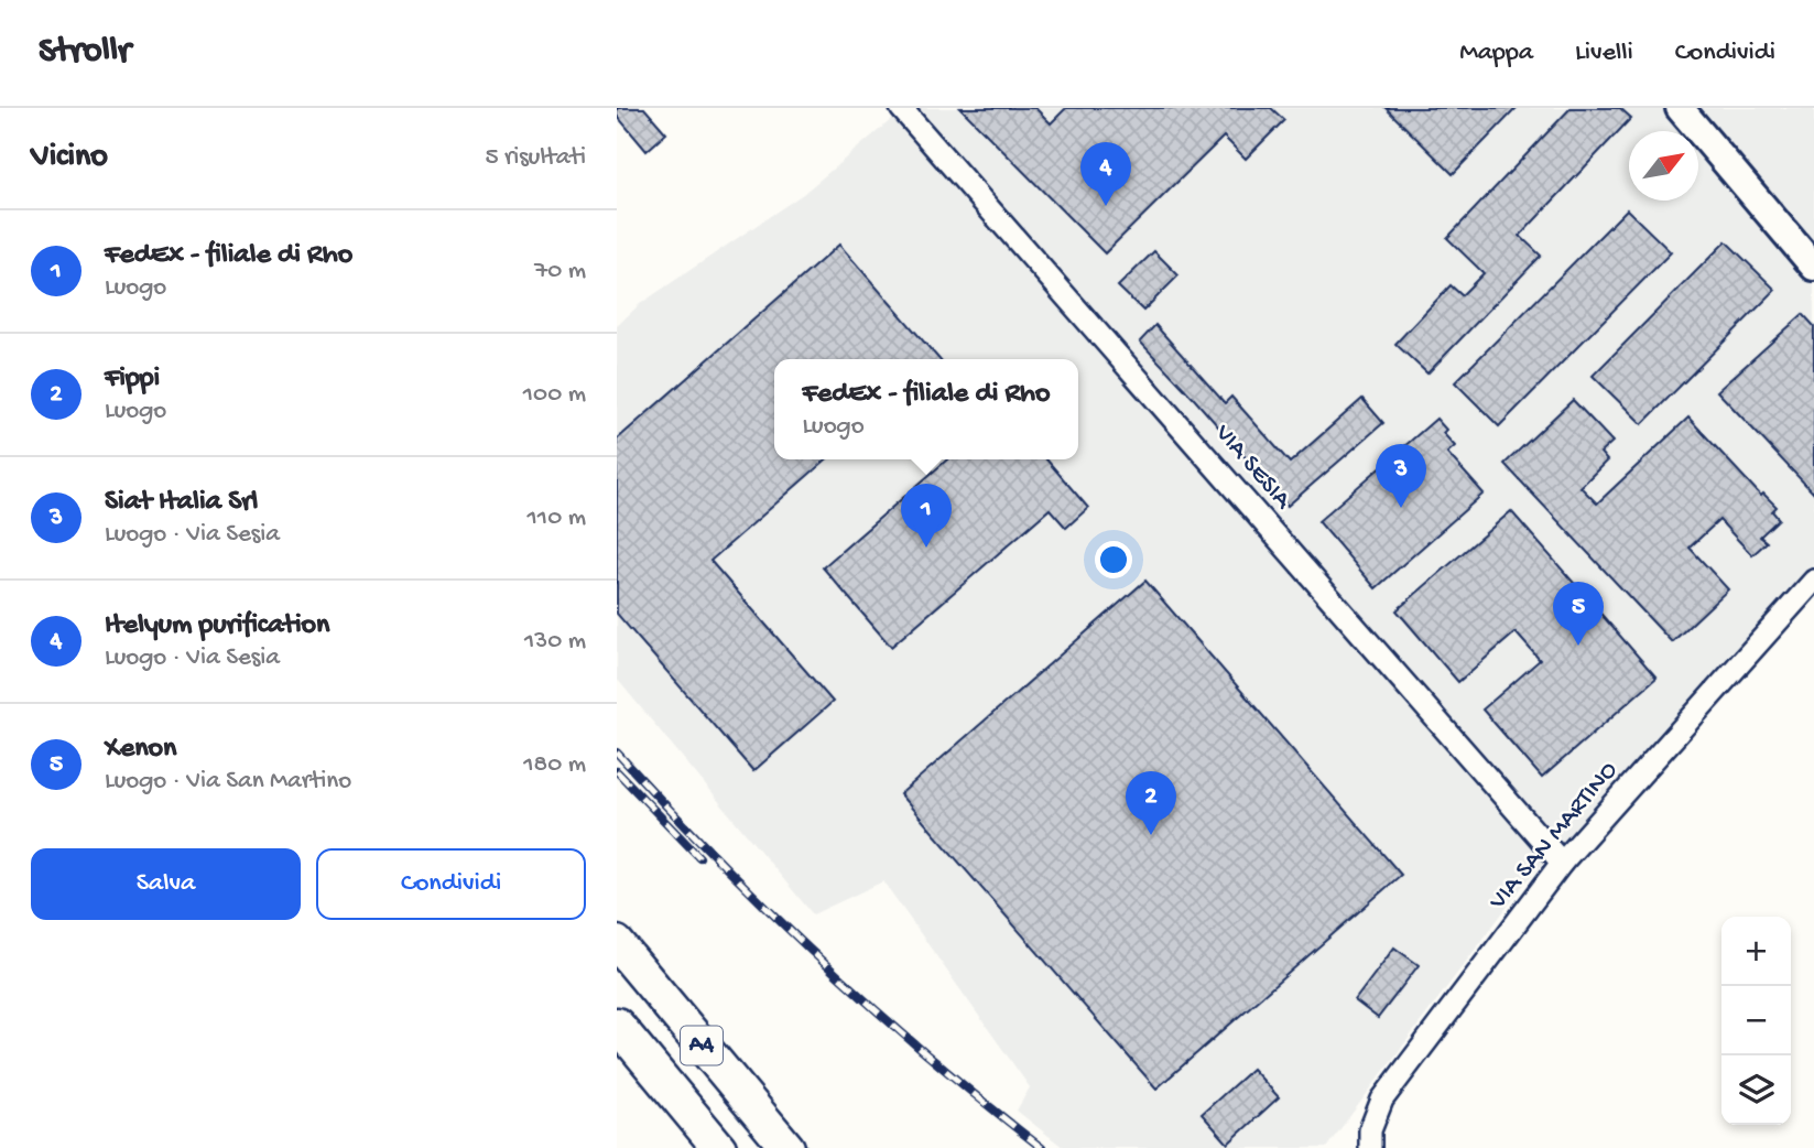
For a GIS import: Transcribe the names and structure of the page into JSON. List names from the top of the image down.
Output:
{
  "streets": {
    "highway": ["A4"],
    "street": ["VIA SESIA", "VIA SAN MARTINO"]
  },
  "crossings": [
    ["VIA SESIA", "VIA SAN MARTINO"]
  ],
  "north": "top right",
  "page": {
    "header": "Strollr",
    "nav": ["Mappa", "Livelli", "Condividi"],
    "heading": ["Vicino", "5 risultati"],
    "pins": [
      "4",
      "3",
      "1",
      "5",
      "2"
    ],
    "list": [
      {
        "mark": "1",
        "name": "FedEx - filiale di Rho",
        "note": "Luogo",
        "value": "70 m"
      },
      {
        "mark": "2",
        "name": "Fippi",
        "note": "Luogo",
        "value": "100 m"
      },
      {
        "mark": "3",
        "name": "Siat Italia Srl",
        "note": "Luogo · Via Sesia",
        "value": "110 m"
      },
      {
        "mark": "4",
        "name": "Itelyum purification",
        "note": "Luogo · Via Sesia",
        "value": "130 m"
      },
      {
        "mark": "5",
        "name": "Xenon",
        "note": "Luogo · Via San Martino",
        "value": "180 m"
      }
    ],
    "popup": ["FedEx - filiale di Rho", "Luogo"],
    "buttons": ["Salva", "Condividi"],
    "map_buttons": ["+", "−"]
  }
}
